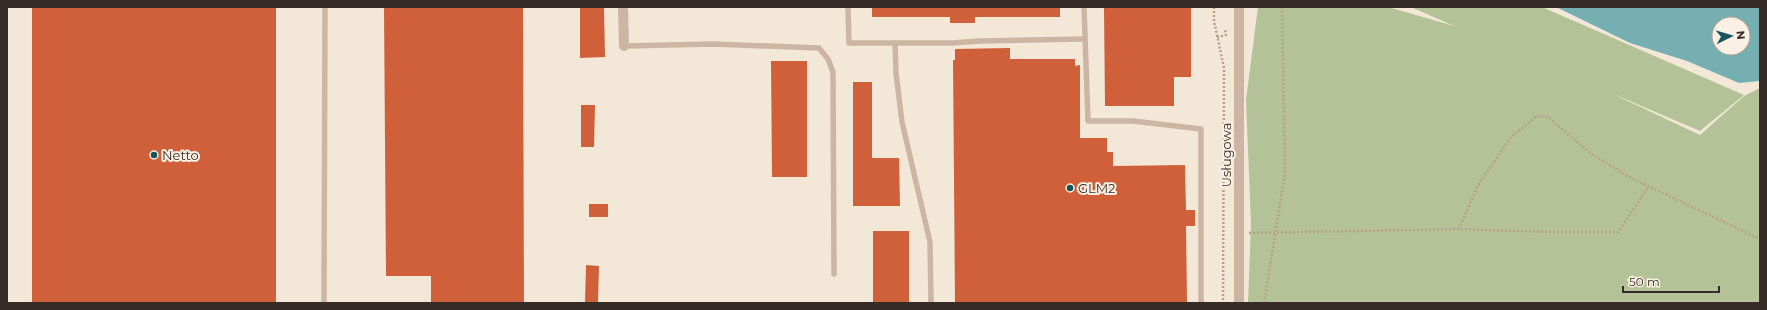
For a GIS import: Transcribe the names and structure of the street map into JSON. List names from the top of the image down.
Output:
{
  "streets": {
    "street": ["Usługowa"]
  },
  "places": ["Netto", "GLM2"],
  "scale_bar": "50 m",
  "north": "right"
}
